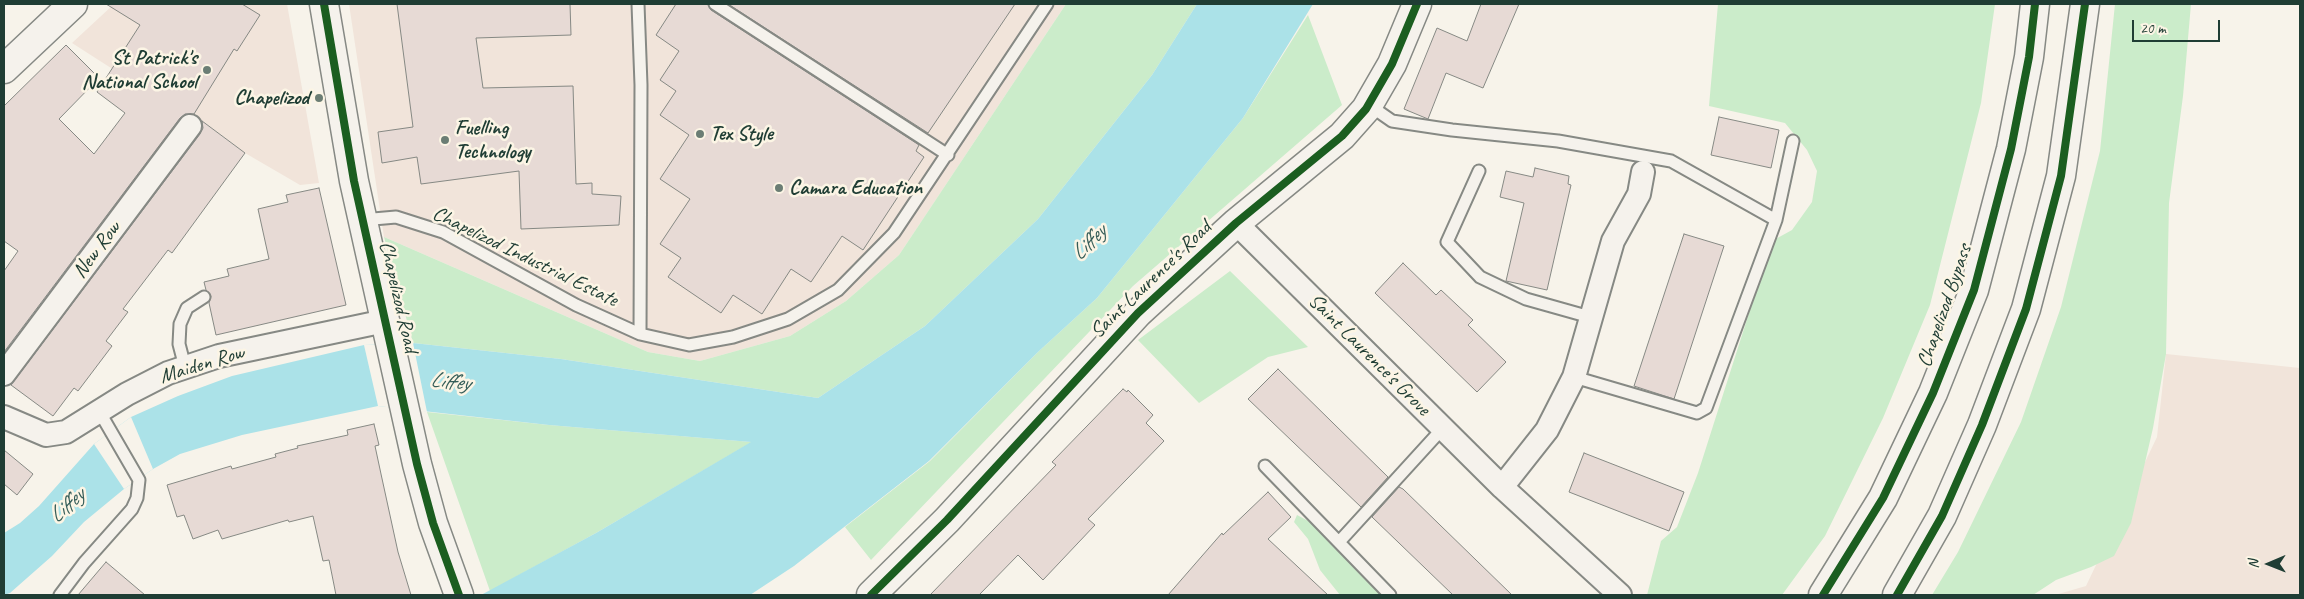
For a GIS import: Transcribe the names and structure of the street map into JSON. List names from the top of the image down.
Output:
{
  "streets": {
    "main road": ["Saint Laurence's Road", "Chapelizod Road", "Chapelizod Bypass"],
    "street": ["New Row", "Saint Laurence's Grove", "Maiden Row"],
    "lane": ["Chapelizod Industrial Estate"]
  },
  "crossings": [
    ["Chapelizod Industrial Estate", "Chapelizod Road"],
    ["Saint Laurence's Road", "Saint Laurence's Grove"],
    ["Chapelizod Road", "Maiden Row"]
  ],
  "water": ["Liffey"],
  "places": [
    "St Patrick's National School",
    "Chapelizod",
    "Tex Style",
    "Fuelling Technology",
    "Camara Education"
  ],
  "scale_bar": "20 m",
  "north": "left"
}
